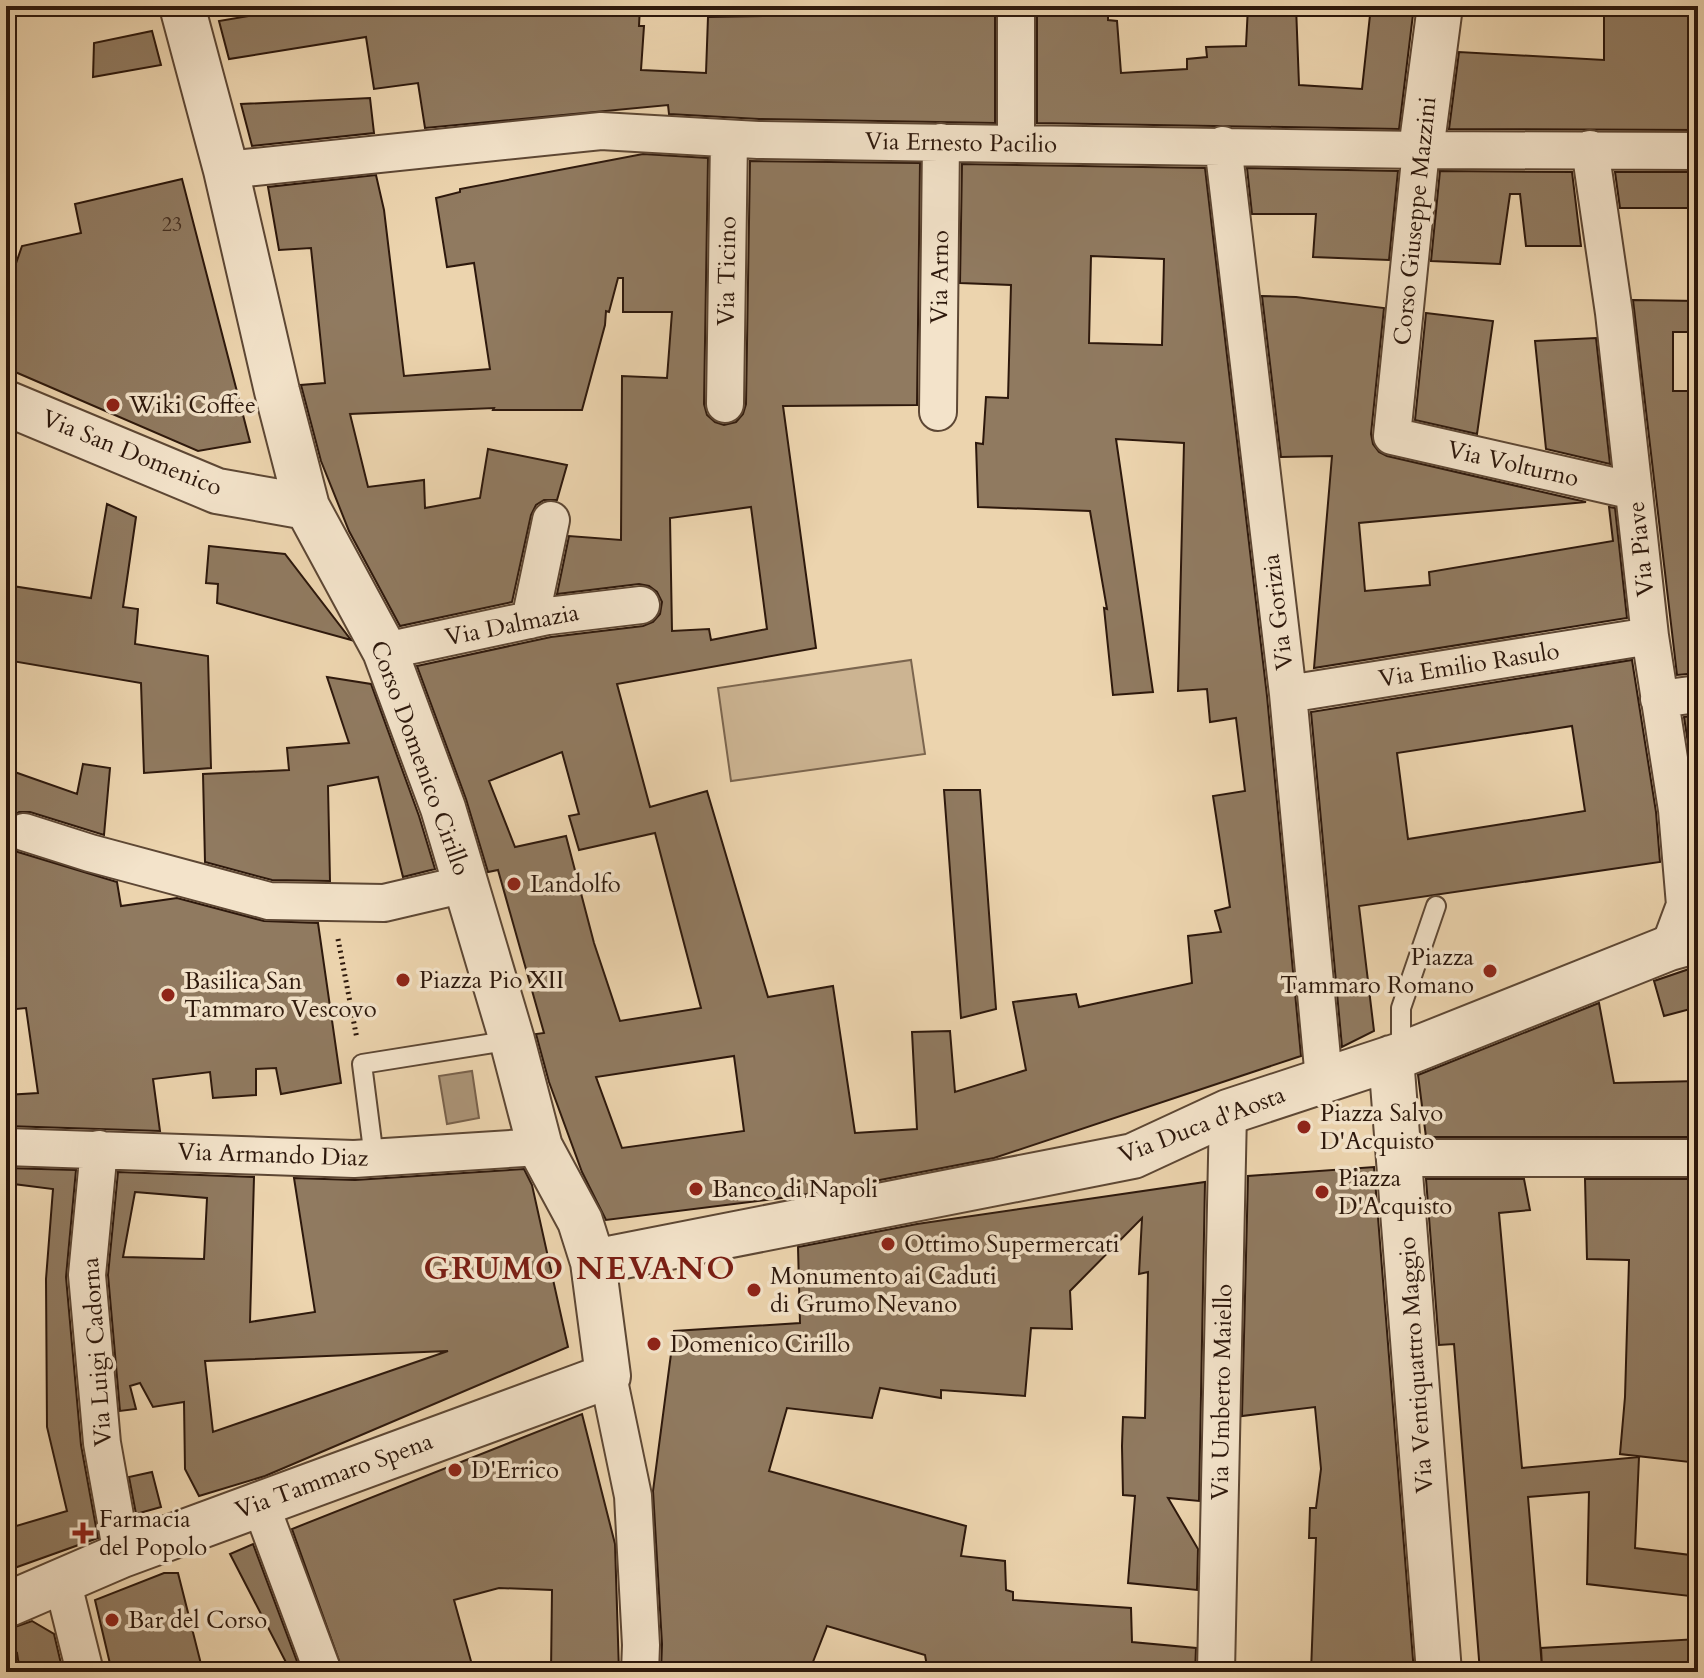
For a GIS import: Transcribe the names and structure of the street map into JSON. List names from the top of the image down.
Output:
{
  "streets": {
    "street": [
      "Via Ernesto Pacilio",
      "Corso Giuseppe Mazzini",
      "Via Ticino",
      "Via Arno",
      "Via San Domenico",
      "Via Volturno",
      "Via Piave",
      "Via Gorizia",
      "Via Dalmazia",
      "Via Emilio Rasulo",
      "Corso Domenico Cirillo",
      "Via Duca d'Aosta",
      "Via Armando Diaz",
      "Via Luigi Cadorna",
      "Via Ventiquattro Maggio",
      "Via Umberto Maiello",
      "Via Tammaro Spena"
    ]
  },
  "crossings": [
    ["Via Ernesto Pacilio", "Corso Giuseppe Mazzini"],
    ["Via Ernesto Pacilio", "Via Ticino"],
    ["Via Ernesto Pacilio", "Via Arno"],
    ["Via Ernesto Pacilio", "Via Piave"],
    ["Via Ernesto Pacilio", "Via Gorizia"],
    ["Via Ernesto Pacilio", "Corso Domenico Cirillo"],
    ["Corso Giuseppe Mazzini", "Via Volturno"],
    ["Via San Domenico", "Corso Domenico Cirillo"],
    ["Via Volturno", "Via Piave"],
    ["Via Piave", "Via Emilio Rasulo"],
    ["Via Piave", "Via Duca d'Aosta"],
    ["Via Gorizia", "Via Emilio Rasulo"],
    ["Via Gorizia", "Via Duca d'Aosta"],
    ["Via Dalmazia", "Corso Domenico Cirillo"],
    ["Corso Domenico Cirillo", "Via Duca d'Aosta"],
    ["Corso Domenico Cirillo", "Via Armando Diaz"],
    ["Corso Domenico Cirillo", "Via Tammaro Spena"],
    ["Via Duca d'Aosta", "Via Ventiquattro Maggio"],
    ["Via Duca d'Aosta", "Via Umberto Maiello"],
    ["Via Armando Diaz", "Via Luigi Cadorna"],
    ["Via Luigi Cadorna", "Via Tammaro Spena"]
  ],
  "districts": ["GRUMO NEVANO"],
  "places": {
    "other": [
      "Wiki Coffee",
      "Landolfo",
      "Piazza Tammaro Romano",
      "Piazza Pio XII",
      "Basilica San Tammaro Vescovo",
      "Piazza Salvo D'Acquisto",
      "Banco di Napoli",
      "Piazza D'Acquisto",
      "Ottimo Supermercati",
      "Monumento ai Caduti di Grumo Nevano",
      "Domenico Cirillo",
      "D'Errico",
      "Bar del Corso"
    ],
    "health": ["Farmacia del Popolo"]
  },
  "house_numbers": ["23"]
}
